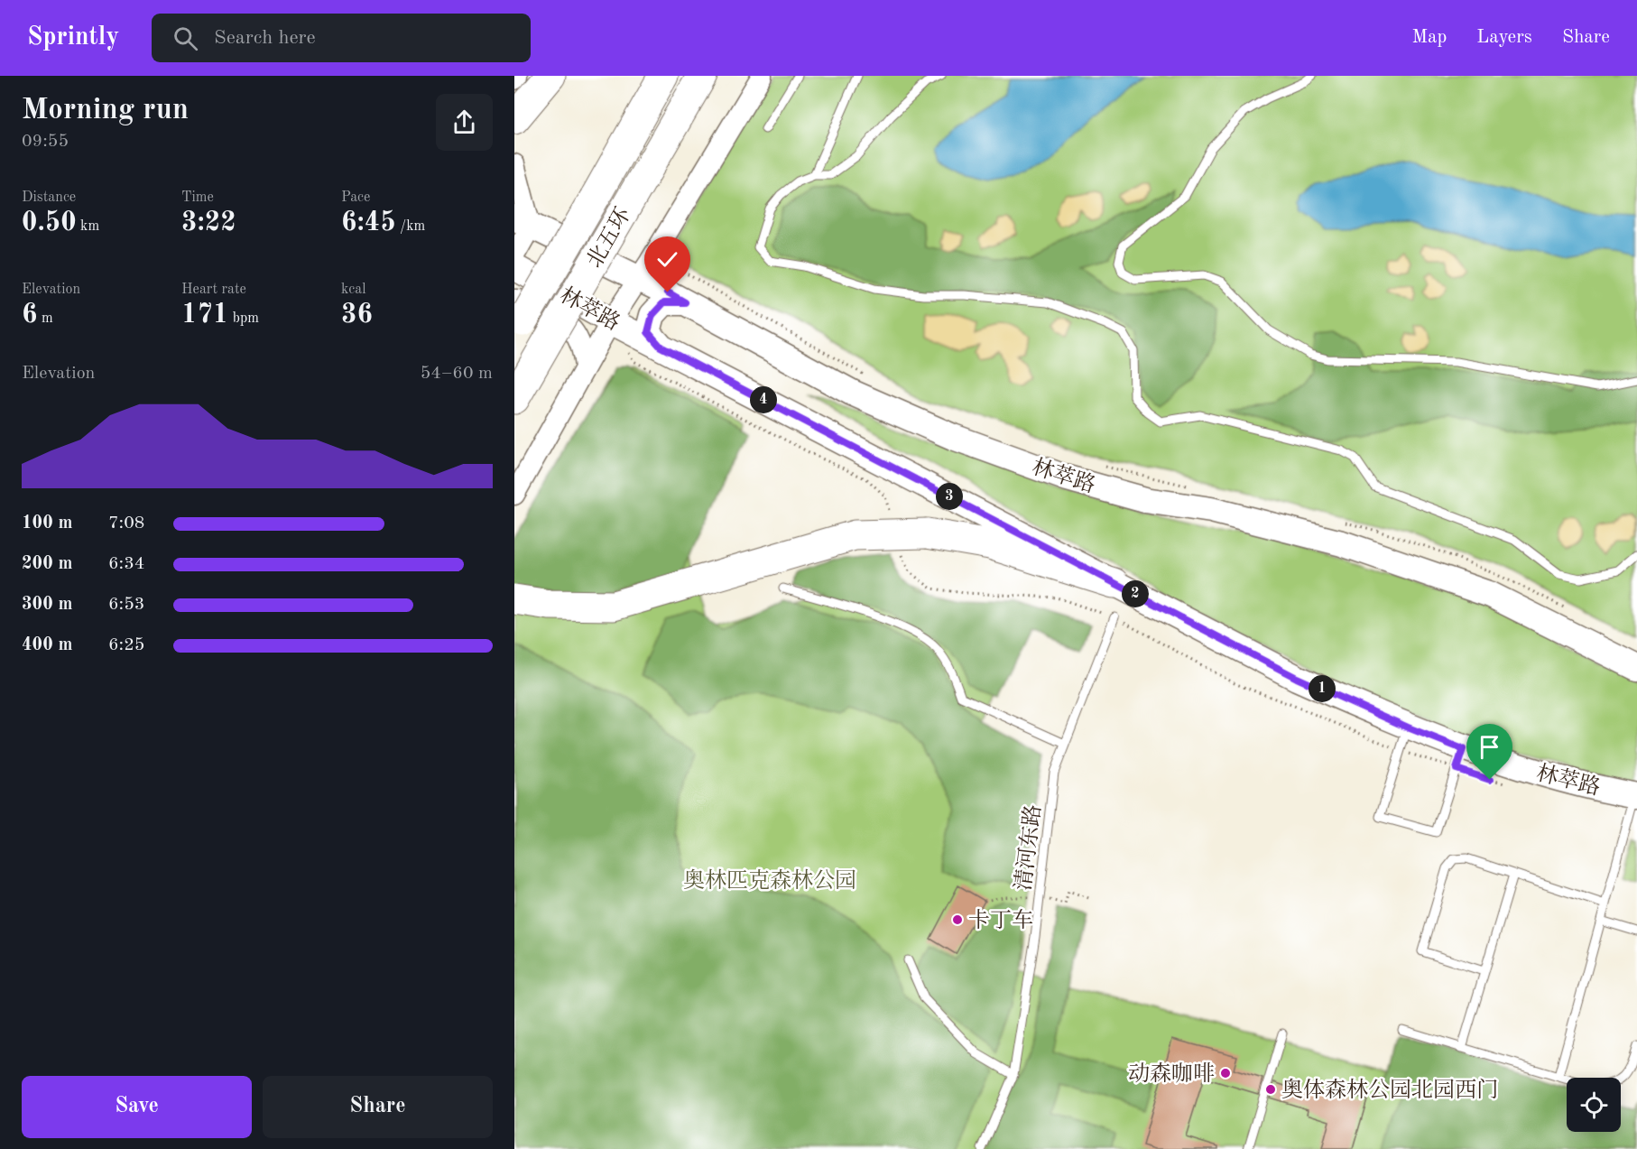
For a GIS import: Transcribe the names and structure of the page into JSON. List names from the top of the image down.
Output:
{
  "streets": {
    "highway": ["北五环"],
    "main road": ["林萃路"],
    "lane": ["清河东路"]
  },
  "parks": ["奥林匹克森林公园"],
  "places": ["卡丁车", "动森咖啡", "奥体森林公园北园西门"],
  "page": {
    "header": "Sprintly",
    "search": "Search here",
    "nav": ["Map", "Layers", "Share"],
    "heading": ["Morning run", "09:55"],
    "stats": [
      ["Distance", "0.50 km"],
      ["Time", "3:22"],
      ["Pace", "6:45 /km"],
      ["Elevation", "6 m"],
      ["Heart rate", "171 bpm"],
      ["kcal", "36"]
    ],
    "chart": ["Elevation", "54–60 m"],
    "pins": [
      "4",
      "3",
      "2",
      "1"
    ],
    "list": [
      {
        "name": "100 m",
        "note": "7:08"
      },
      {
        "name": "200 m",
        "note": "6:34"
      },
      {
        "name": "300 m",
        "note": "6:53"
      },
      {
        "name": "400 m",
        "note": "6:25"
      }
    ],
    "buttons": ["Save", "Share"]
  }
}
